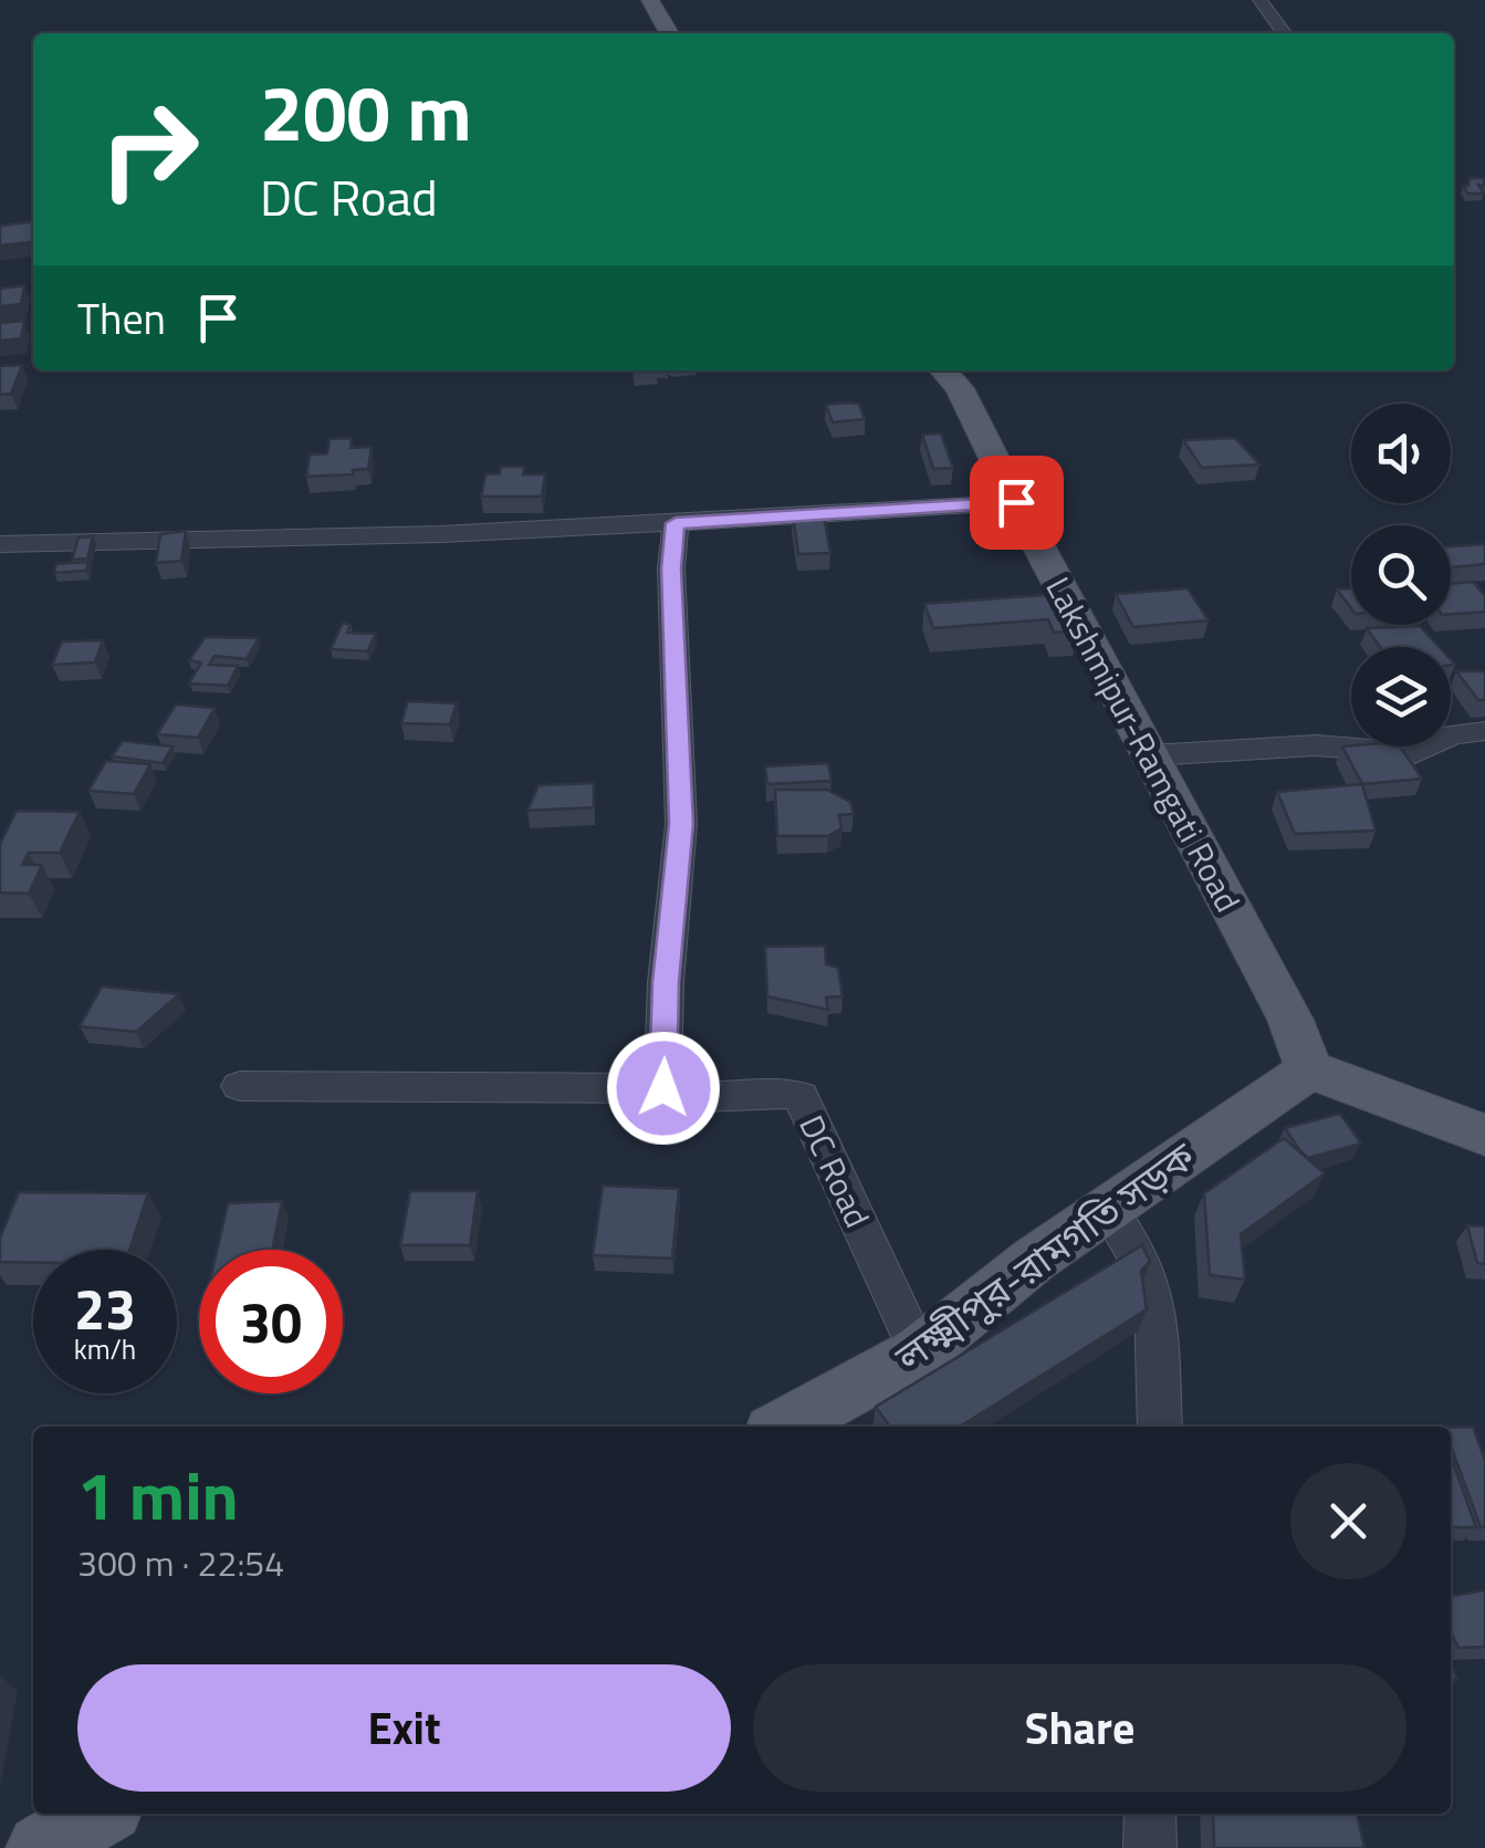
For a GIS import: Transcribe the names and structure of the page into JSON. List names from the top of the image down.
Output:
{
  "streets": {
    "main road": ["Lakshmipur-Ramgati Road", "লক্ষ্মীপুর-রামগতি সড়ক"],
    "street": ["DC Road"]
  },
  "crossings": [
    ["Lakshmipur-Ramgati Road", "লক্ষ্মীপুর-রামগতি সড়ক"],
    ["DC Road", "লক্ষ্মীপুর-রামগতি সড়ক"]
  ],
  "page": {
    "turn": ["200 m", "DC Road"],
    "then": "Then",
    "speed": "23 km/h",
    "limit": "30",
    "heading": ["1 min", "300 m · 22:54"],
    "buttons": ["Exit", "Share"]
  }
}
